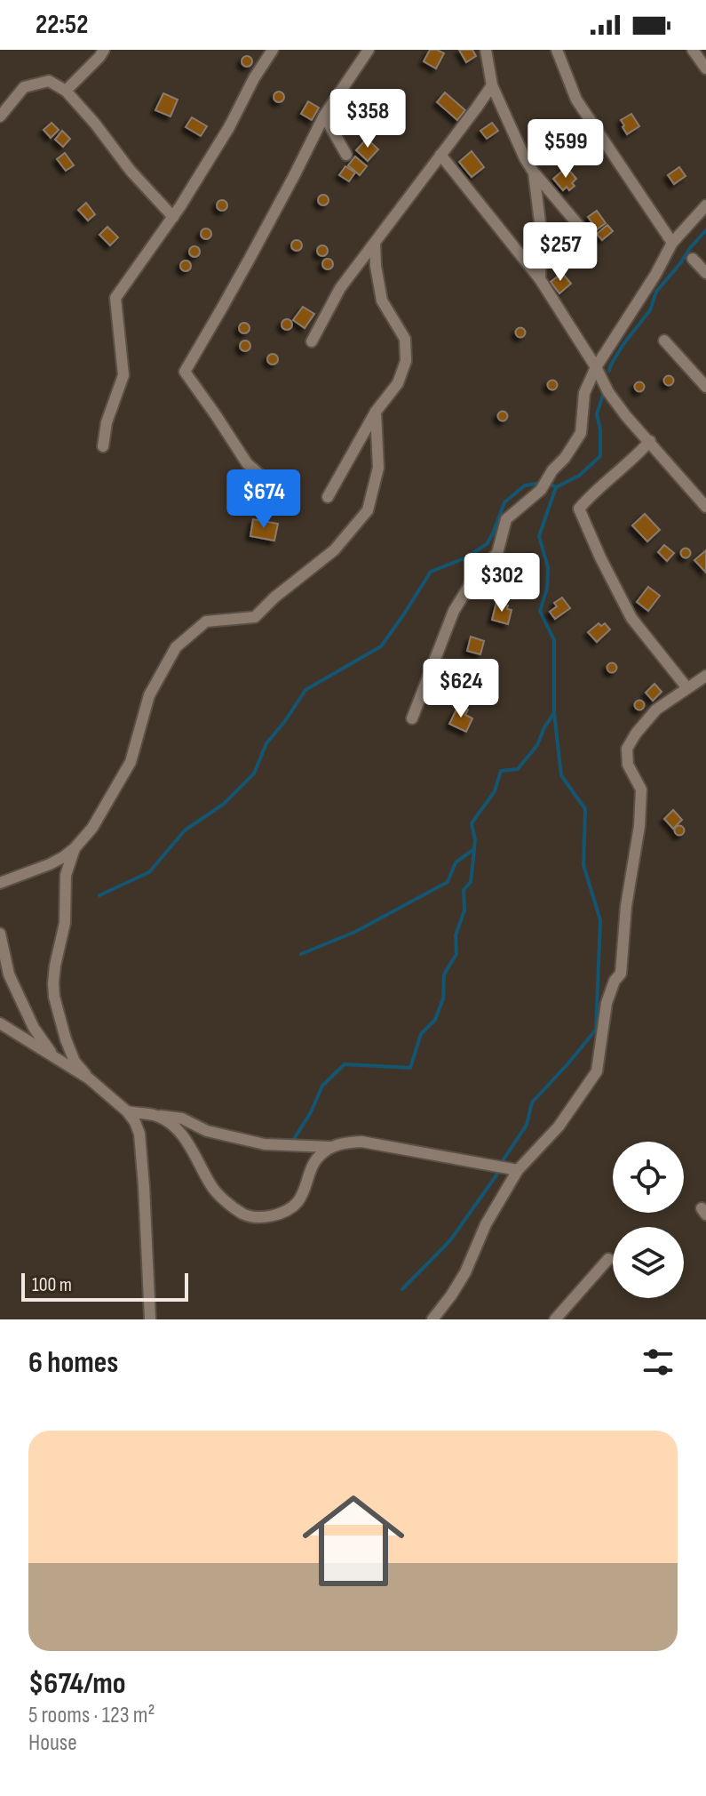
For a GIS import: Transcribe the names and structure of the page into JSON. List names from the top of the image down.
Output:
{
  "scale_bar": "100 m",
  "page": {
    "status": "22:52",
    "price": [
      "$358",
      "$599",
      "$257",
      "$674",
      "$302",
      "$624"
    ],
    "scale": "100 m",
    "heading": "6 homes",
    "list": [
      {
        "name": "$674/mo",
        "note": "5 rooms · 123 m² · House"
      }
    ]
  }
}
